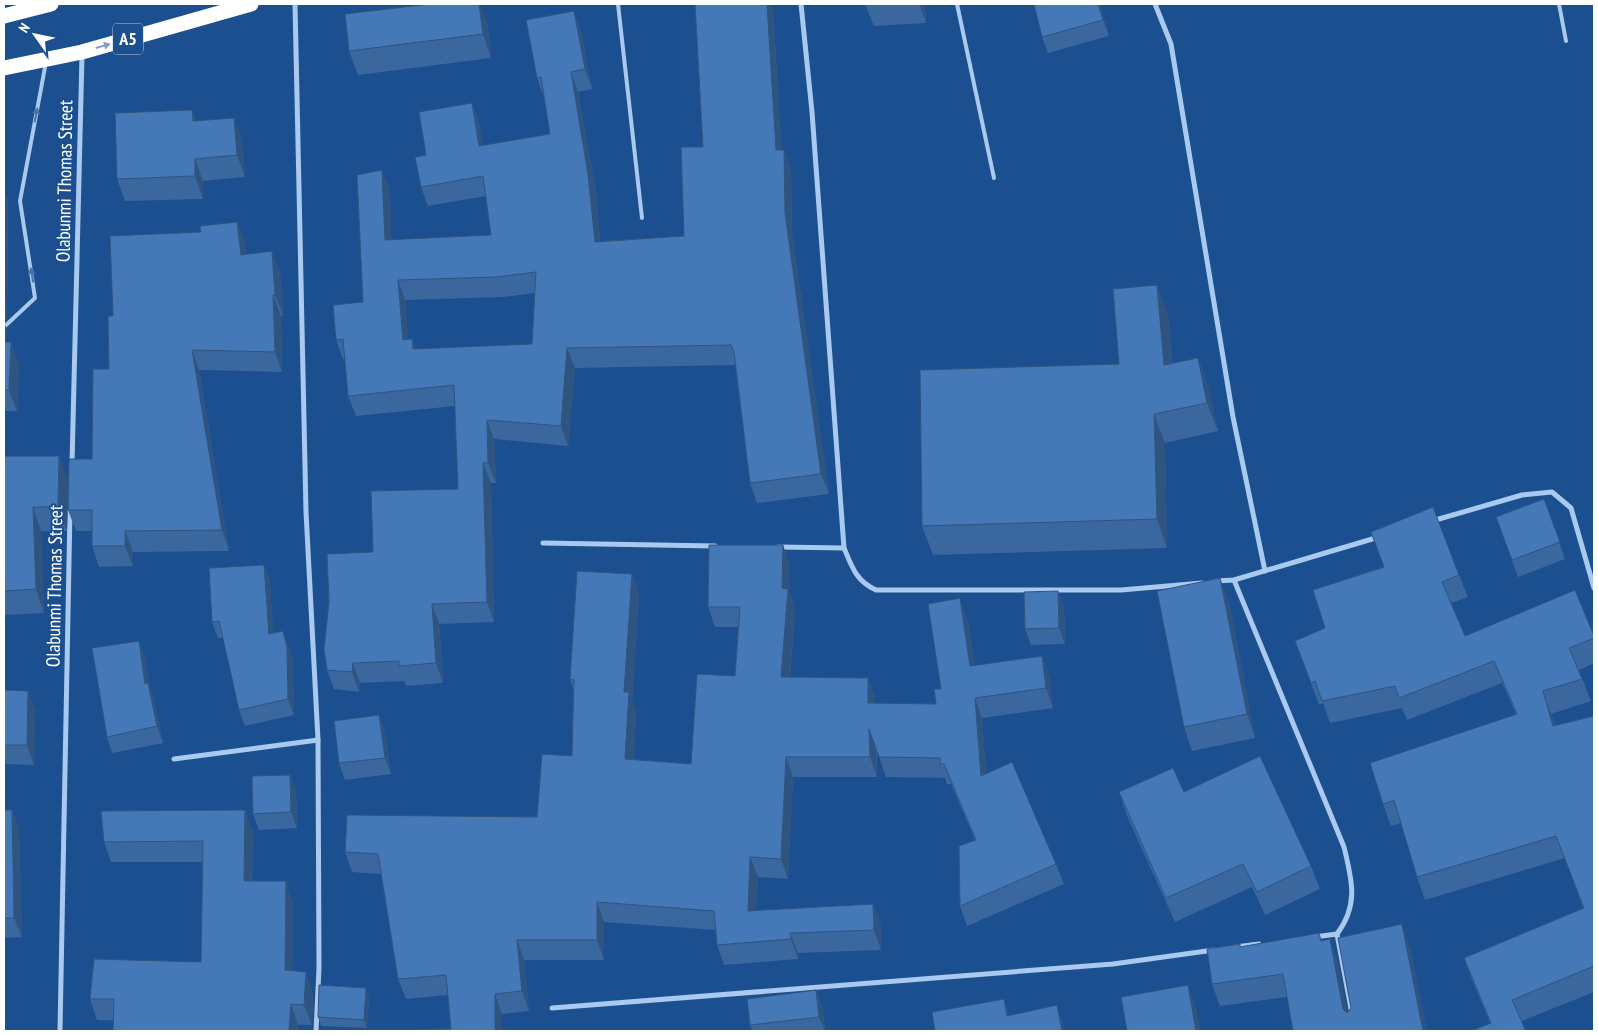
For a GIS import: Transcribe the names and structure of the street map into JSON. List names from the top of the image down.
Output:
{
  "streets": {
    "highway": ["A5"],
    "street": ["Olabunmi Thomas Street"]
  },
  "crossings": [
    ["A5", "Olabunmi Thomas Street"]
  ],
  "north": "top left"
}
